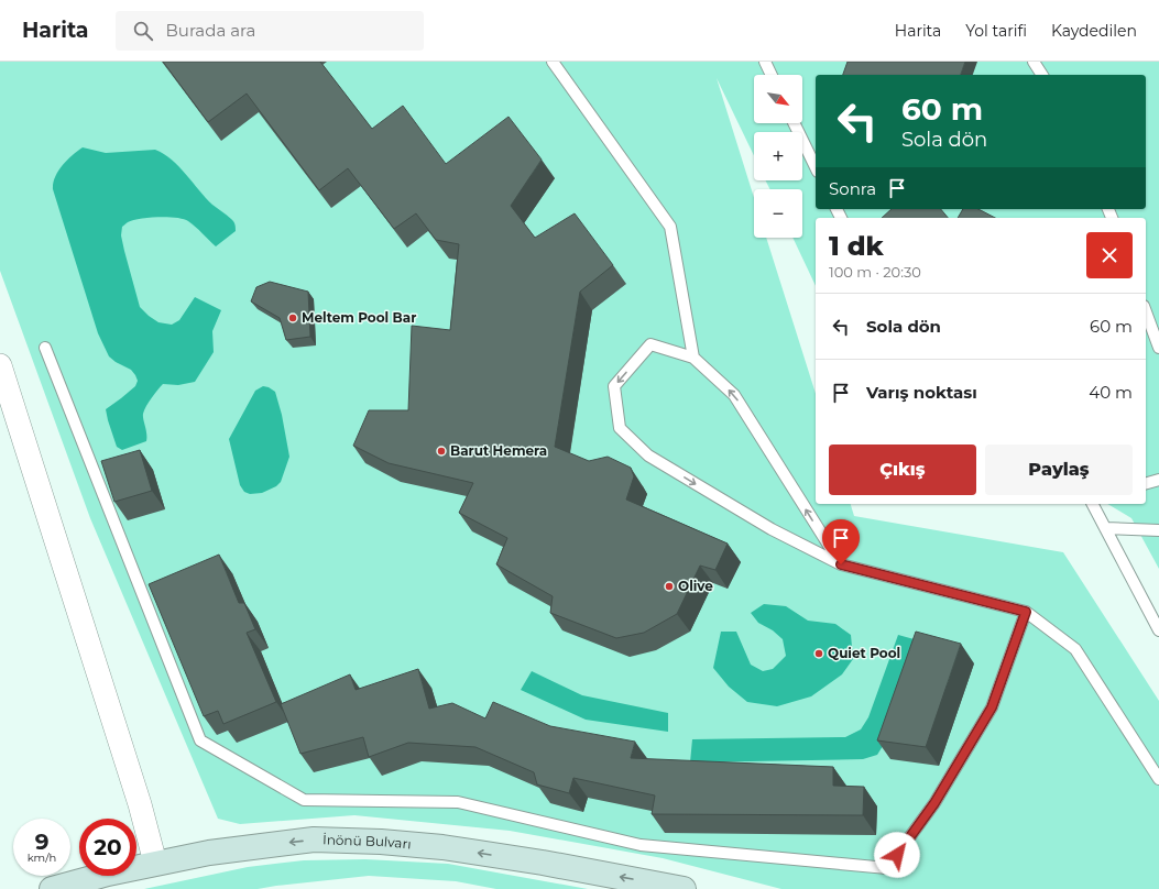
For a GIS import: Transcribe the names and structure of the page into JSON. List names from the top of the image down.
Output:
{
  "streets": {
    "main road": ["İnönü Bulvarı"]
  },
  "one_way": ["İnönü Bulvarı"],
  "places": [
    "Meltem Pool Bar",
    "Barut Hemera",
    "Olive",
    "Quiet Pool"
  ],
  "north": "bottom right",
  "page": {
    "header": "Harita",
    "search": "Burada ara",
    "nav": ["Harita", "Yol tarifi", "Kaydedilen"],
    "map_buttons": ["+", "−"],
    "turn": ["60 m", "Sola dön"],
    "then": "Sonra",
    "heading": ["1 dk", "100 m · 20:30"],
    "list": [
      {
        "name": "Sola dön",
        "value": "60 m"
      },
      {
        "name": "Varış noktası",
        "value": "40 m"
      }
    ],
    "buttons": ["Çıkış", "Paylaş"],
    "speed": "9 km/h",
    "limit": "20"
  }
}
